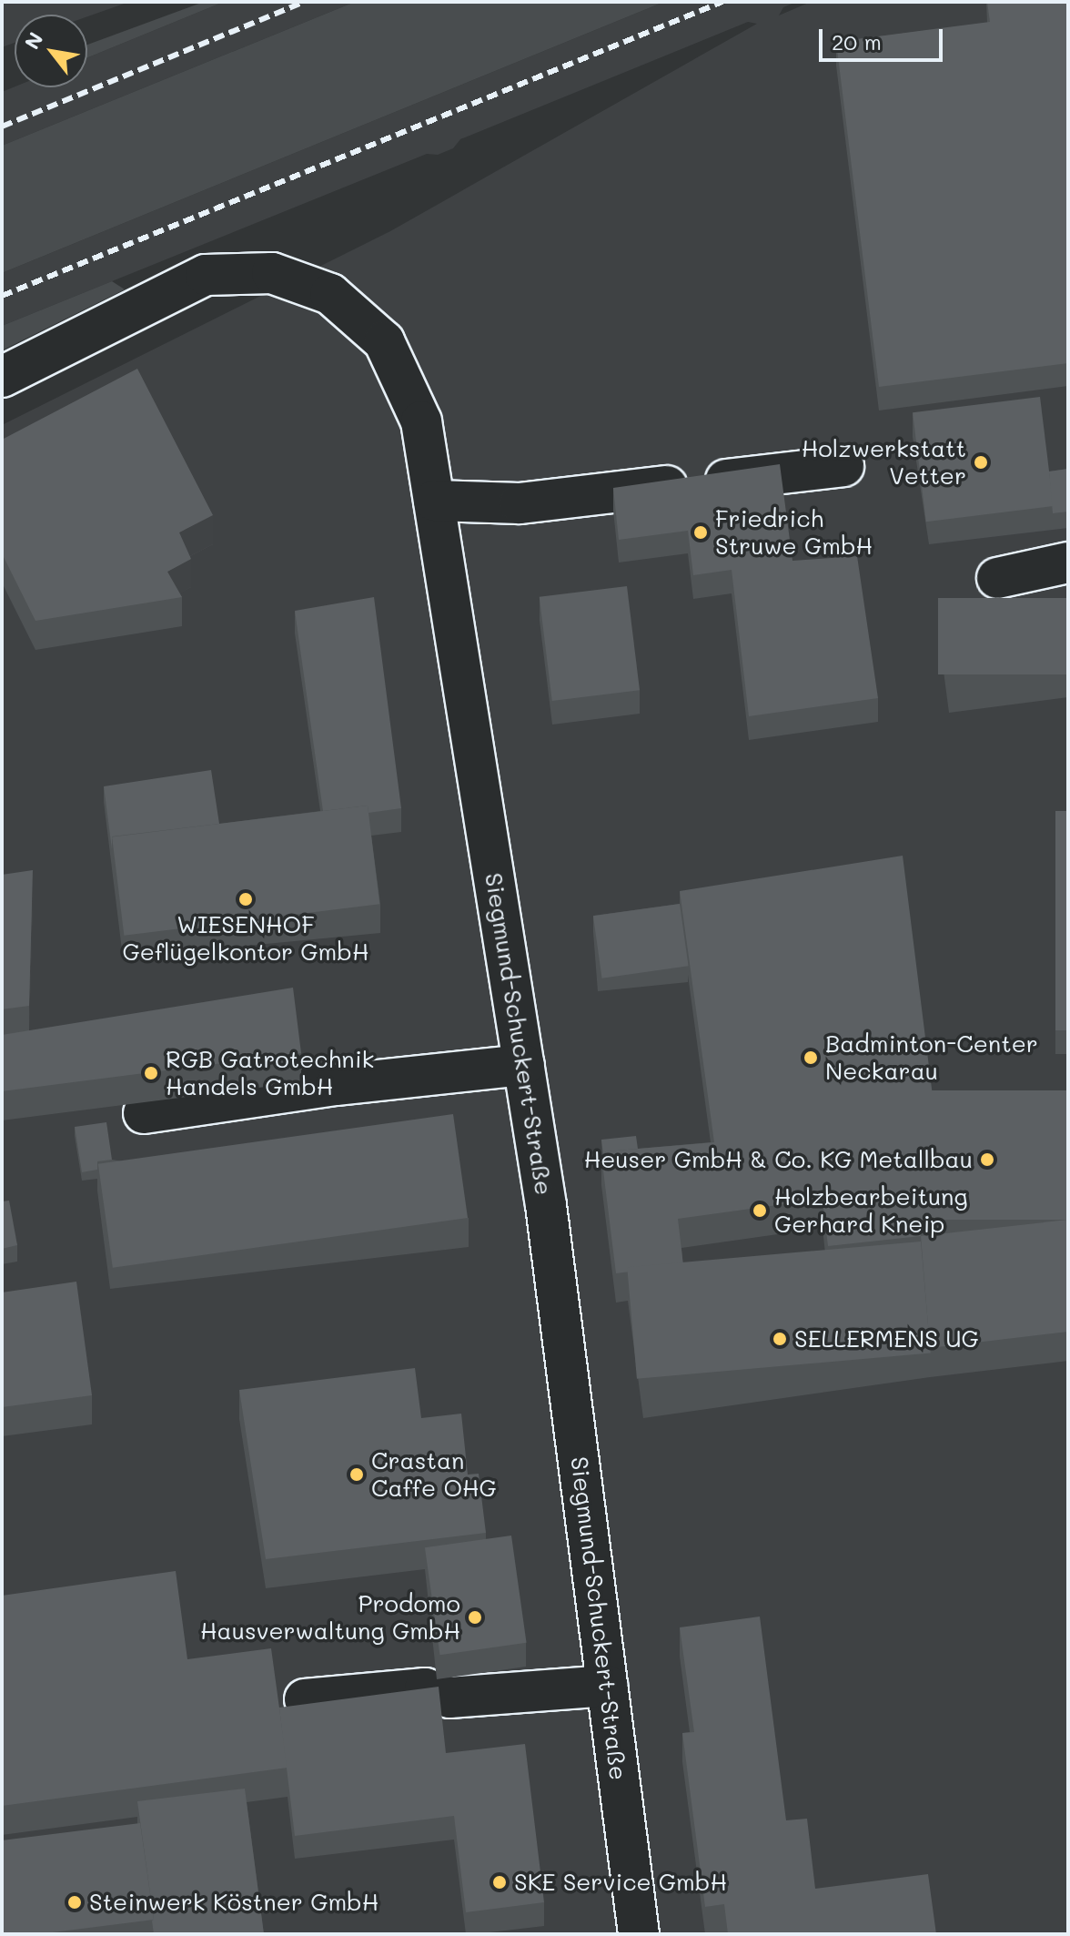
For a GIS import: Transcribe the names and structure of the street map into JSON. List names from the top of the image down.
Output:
{
  "streets": {
    "street": ["Siegmund-Schuckert-Straße"]
  },
  "places": [
    "Holzwerkstatt Vetter",
    "Friedrich Struwe GmbH",
    "WIESENHOF Geflügelkontor GmbH",
    "Badminton-Center Neckarau",
    "RGB Gatrotechnik Handels GmbH",
    "Heuser GmbH & Co. KG Metallbau",
    "Holzbearbeitung Gerhard Kneip",
    "SELLERMENS UG",
    "Crastan Caffe OHG",
    "Prodomo Hausverwaltung GmbH",
    "SKE Service GmbH",
    "Steinwerk Köstner GmbH"
  ],
  "scale_bar": "20 m",
  "north": "top left"
}
